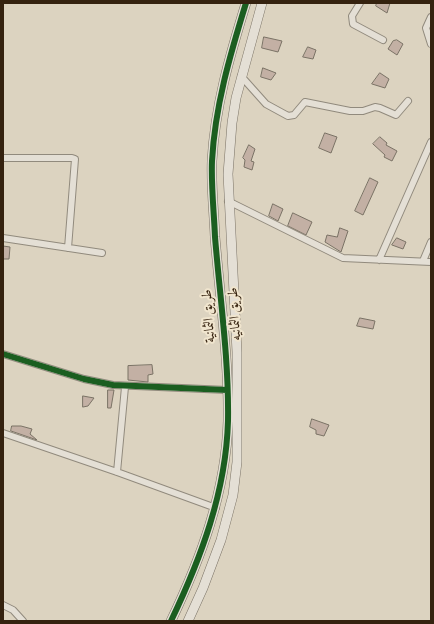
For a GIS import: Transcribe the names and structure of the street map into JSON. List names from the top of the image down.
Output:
{
  "streets": {
    "street": ["طريق الثمانيه", "طريق الثمانية"]
  }
}
